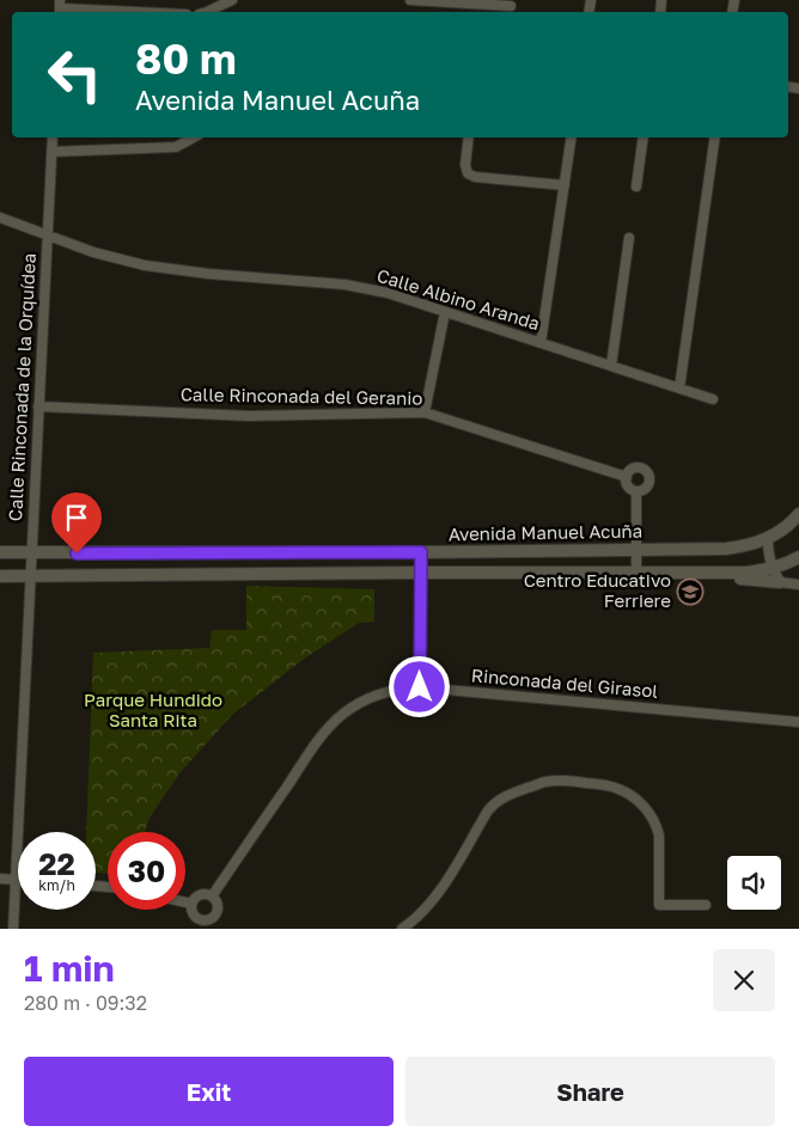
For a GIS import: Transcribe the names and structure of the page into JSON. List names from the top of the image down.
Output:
{
  "streets": {
    "street": [
      "Calle Albino Aranda",
      "Calle Rinconada de la Orquídea",
      "Calle Rinconada del Geranio",
      "Avenida Manuel Acuña",
      "Rinconada del Girasol"
    ]
  },
  "crossings": [
    ["Calle Albino Aranda", "Calle Rinconada de la Orquídea"],
    ["Calle Rinconada de la Orquídea", "Calle Rinconada del Geranio"],
    ["Calle Rinconada de la Orquídea", "Avenida Manuel Acuña"]
  ],
  "parks": ["Parque Hundido Santa Rita"],
  "places": {
    "school or university": ["Centro Educativo Ferriere"]
  },
  "page": {
    "turn": ["80 m", "Avenida Manuel Acuña"],
    "speed": "22 km/h",
    "limit": "30",
    "heading": ["1 min", "280 m · 09:32"],
    "buttons": ["Exit", "Share"]
  }
}
